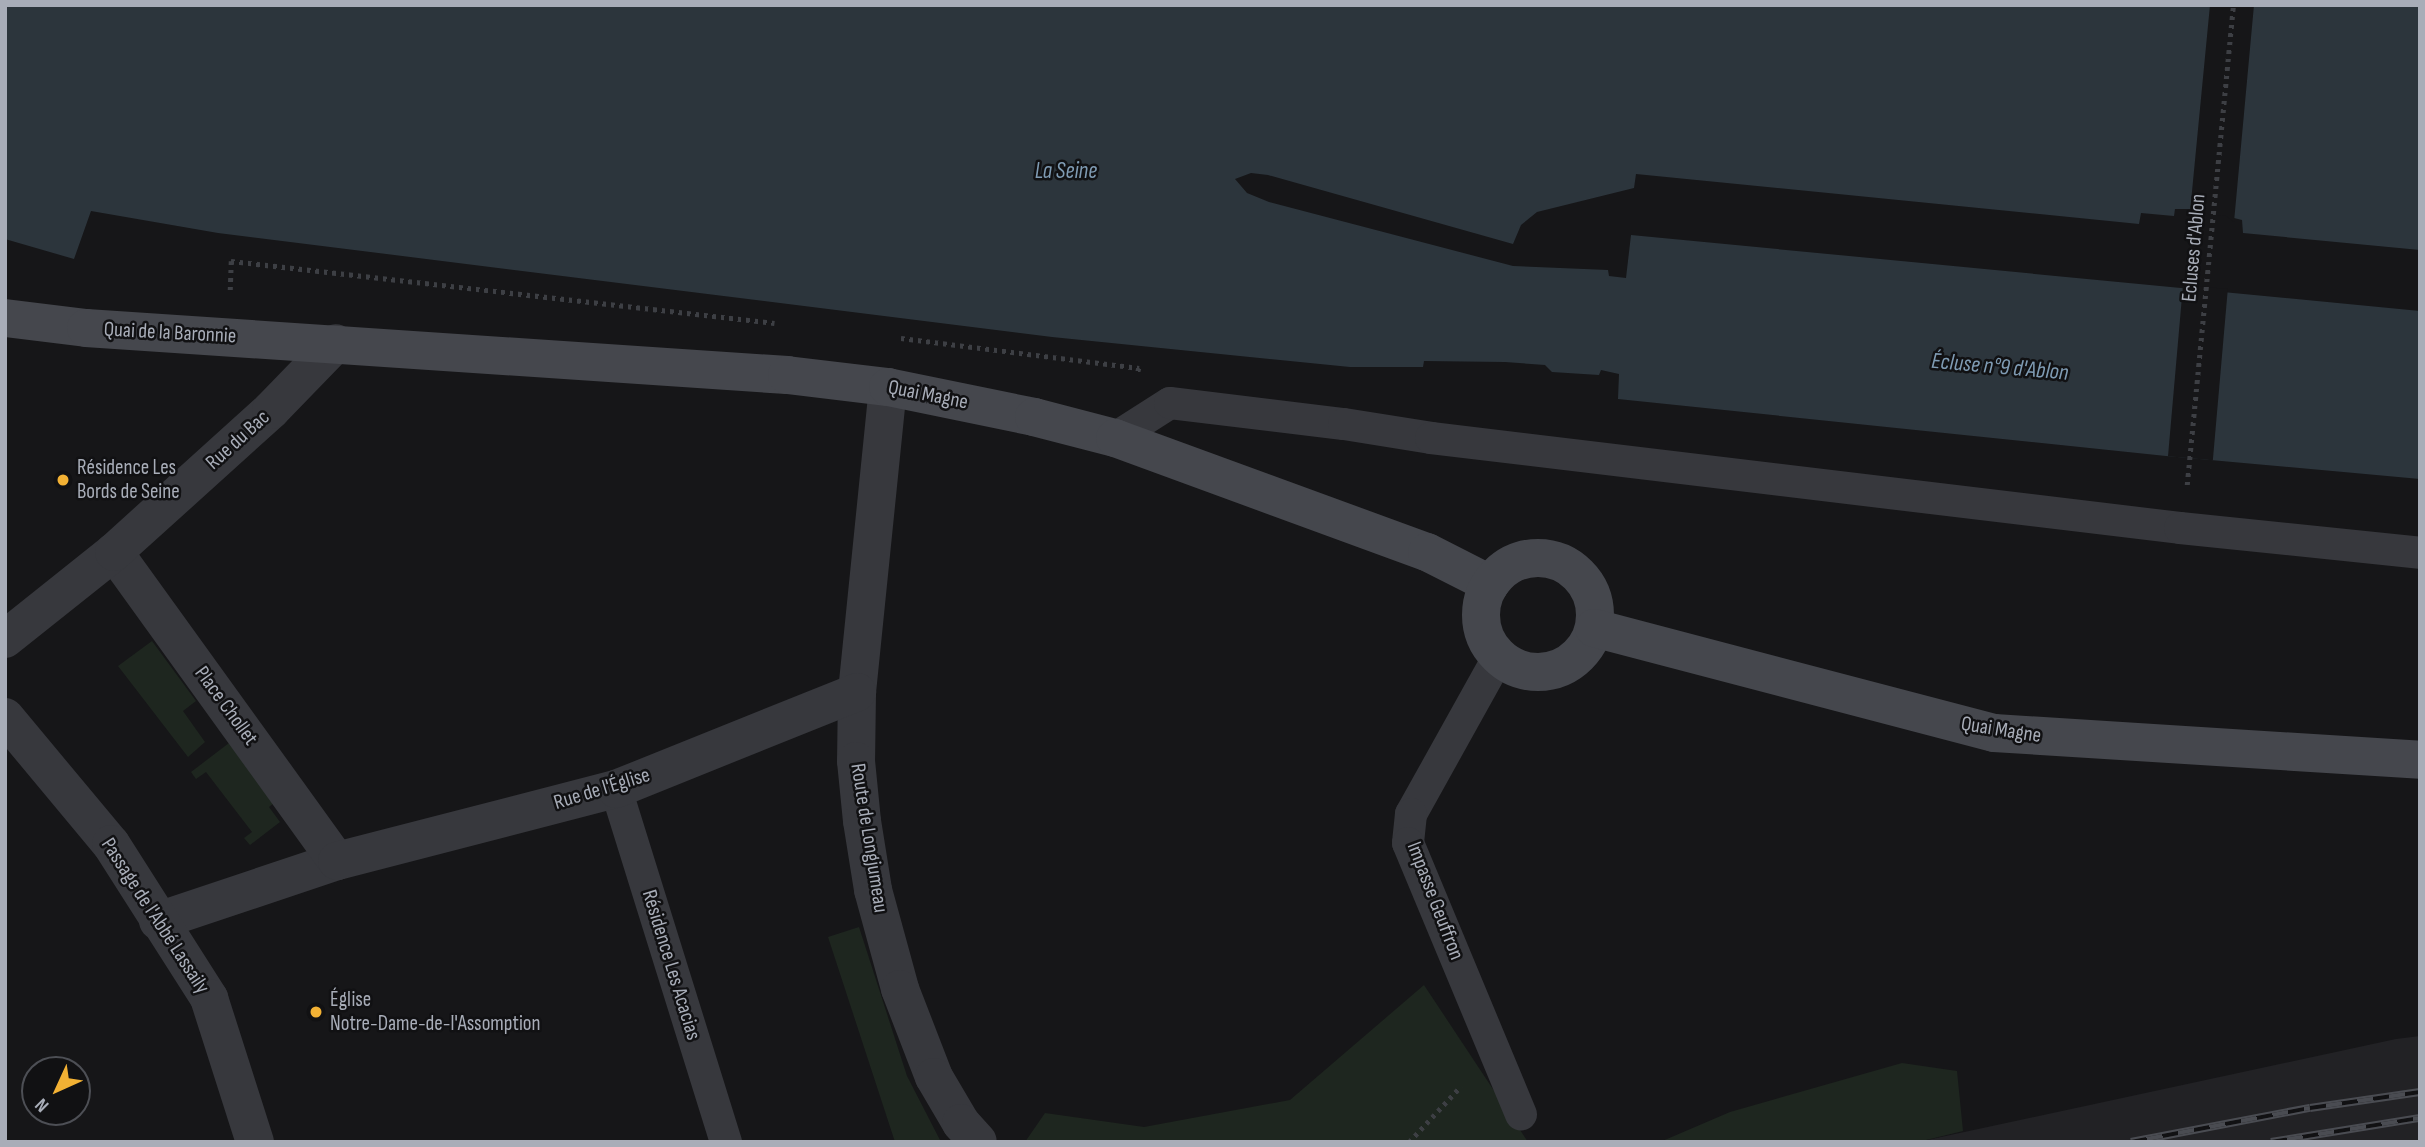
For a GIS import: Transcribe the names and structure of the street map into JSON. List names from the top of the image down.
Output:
{
  "streets": {
    "main road": ["Quai de la Baronnie", "Quai Magne"],
    "street": [
      "Rue du Bac",
      "Place Chollet",
      "Rue de l'Église",
      "Route de Longjumeau",
      "Passage de l'Abbé Lassaily"
    ],
    "lane": ["Impasse Geuffron", "Résidence Les Acacias"],
    "path": ["Ecluses d'Ablon"]
  },
  "crossings": [
    ["Quai de la Baronnie", "Quai Magne"],
    ["Quai de la Baronnie", "Rue du Bac"],
    ["Quai Magne", "Rue du Bac"],
    ["Quai Magne", "Route de Longjumeau"],
    ["Quai Magne", "Impasse Geuffron"],
    ["Rue du Bac", "Place Chollet"],
    ["Place Chollet", "Rue de l'Église"],
    ["Rue de l'Église", "Route de Longjumeau"],
    ["Rue de l'Église", "Passage de l'Abbé Lassaily"],
    ["Rue de l'Église", "Résidence Les Acacias"]
  ],
  "water": ["La Seine", "Écluse n°9 d'Ablon"],
  "places": ["Résidence Les Bords de Seine", "Église Notre-Dame-de-l'Assomption"],
  "north": "bottom left"
}
